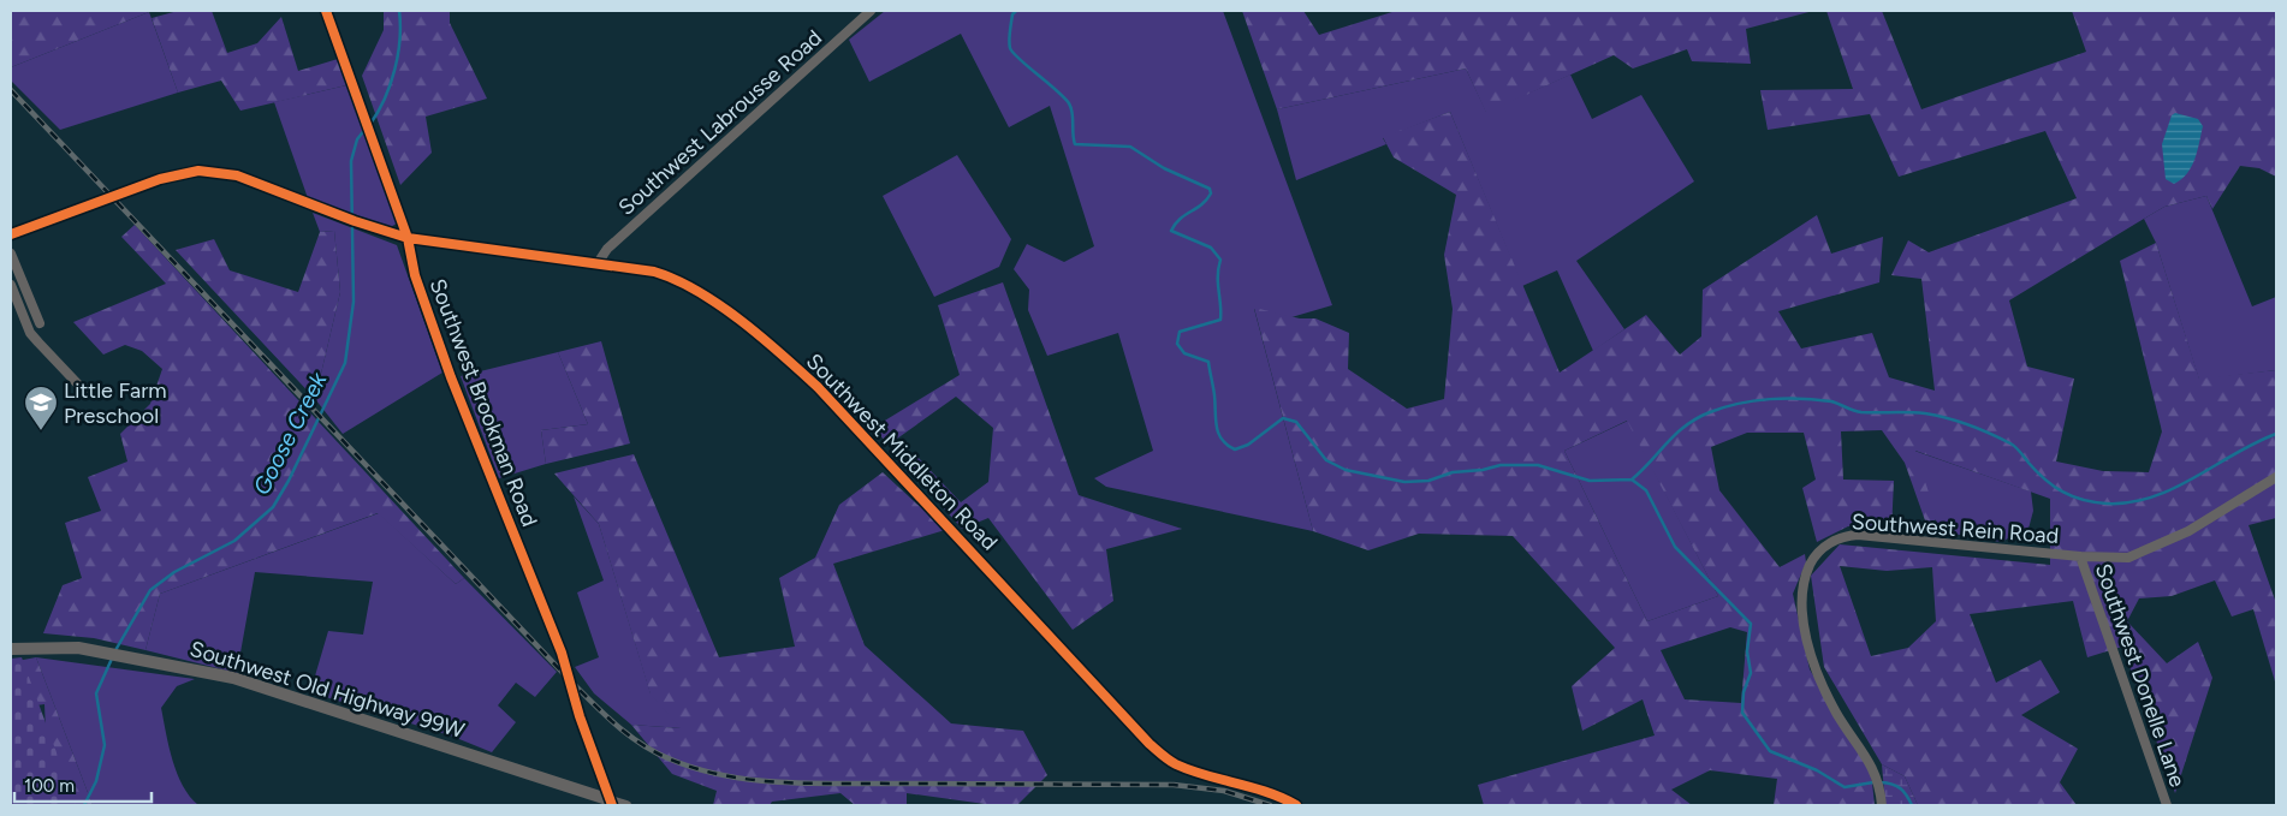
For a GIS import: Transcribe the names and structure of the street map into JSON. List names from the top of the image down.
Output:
{
  "streets": {
    "street": [
      "Southwest Labrousse Road",
      "Southwest Brookman Road",
      "Southwest Middleton Road",
      "Southwest Rein Road",
      "Southwest Donelle Lane",
      "Southwest Old Highway 99W"
    ]
  },
  "crossings": [
    ["Southwest Labrousse Road", "Southwest Middleton Road"],
    ["Southwest Brookman Road", "Southwest Middleton Road"],
    ["Southwest Brookman Road", "Southwest Old Highway 99W"],
    ["Southwest Rein Road", "Southwest Donelle Lane"]
  ],
  "water": ["Goose Creek"],
  "places": {
    "school or university": ["Little Farm Preschool"]
  },
  "scale_bar": "100 m"
}
